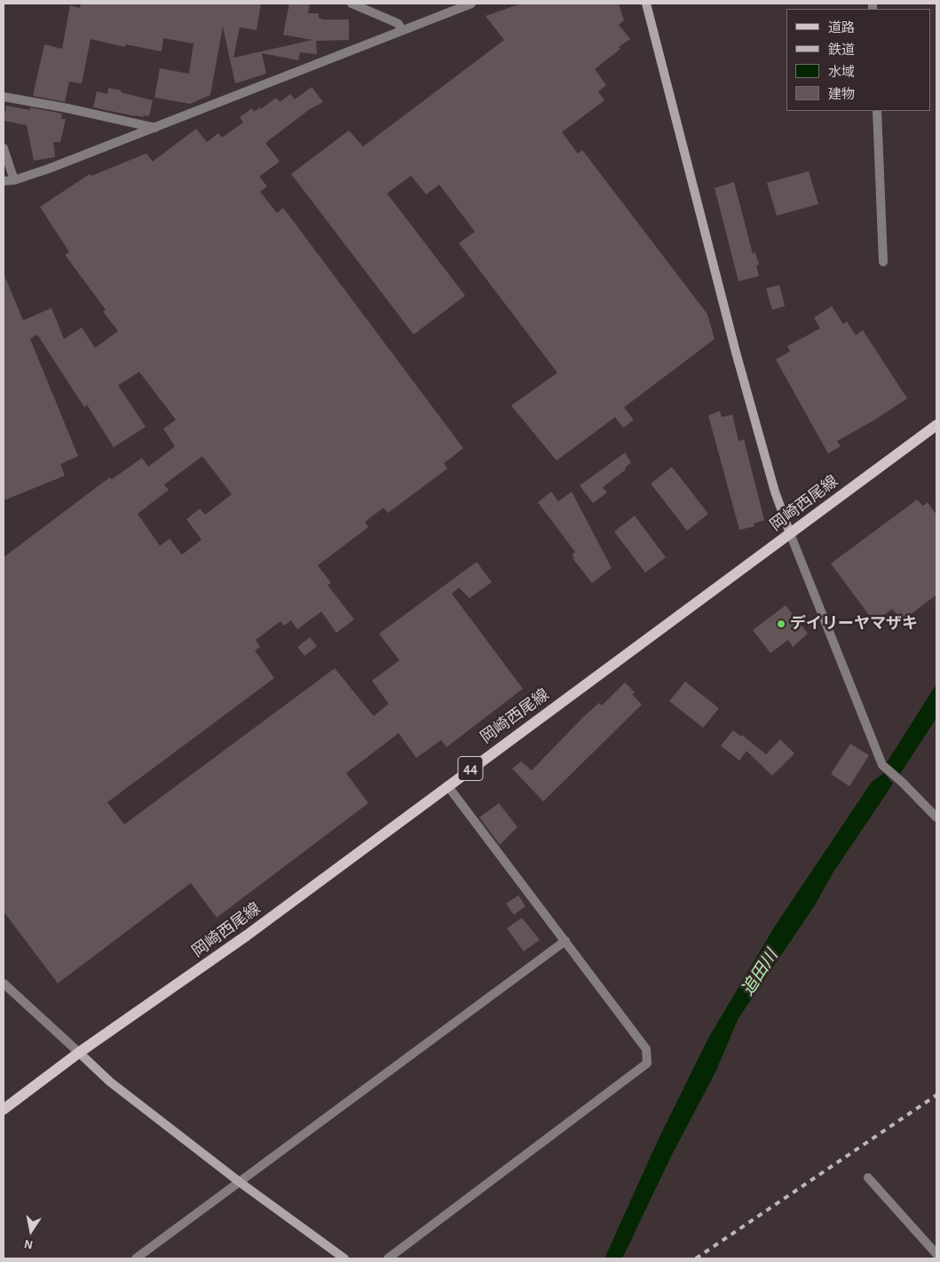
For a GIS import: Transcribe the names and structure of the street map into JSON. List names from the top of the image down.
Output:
{
  "streets": {
    "main road": ["岡崎西尾線", "44"]
  },
  "water": ["追田川"],
  "places": ["デイリーヤマザキ"],
  "legend": [
    "道路",
    "鉄道",
    "水域",
    "建物"
  ],
  "north": "bottom"
}
